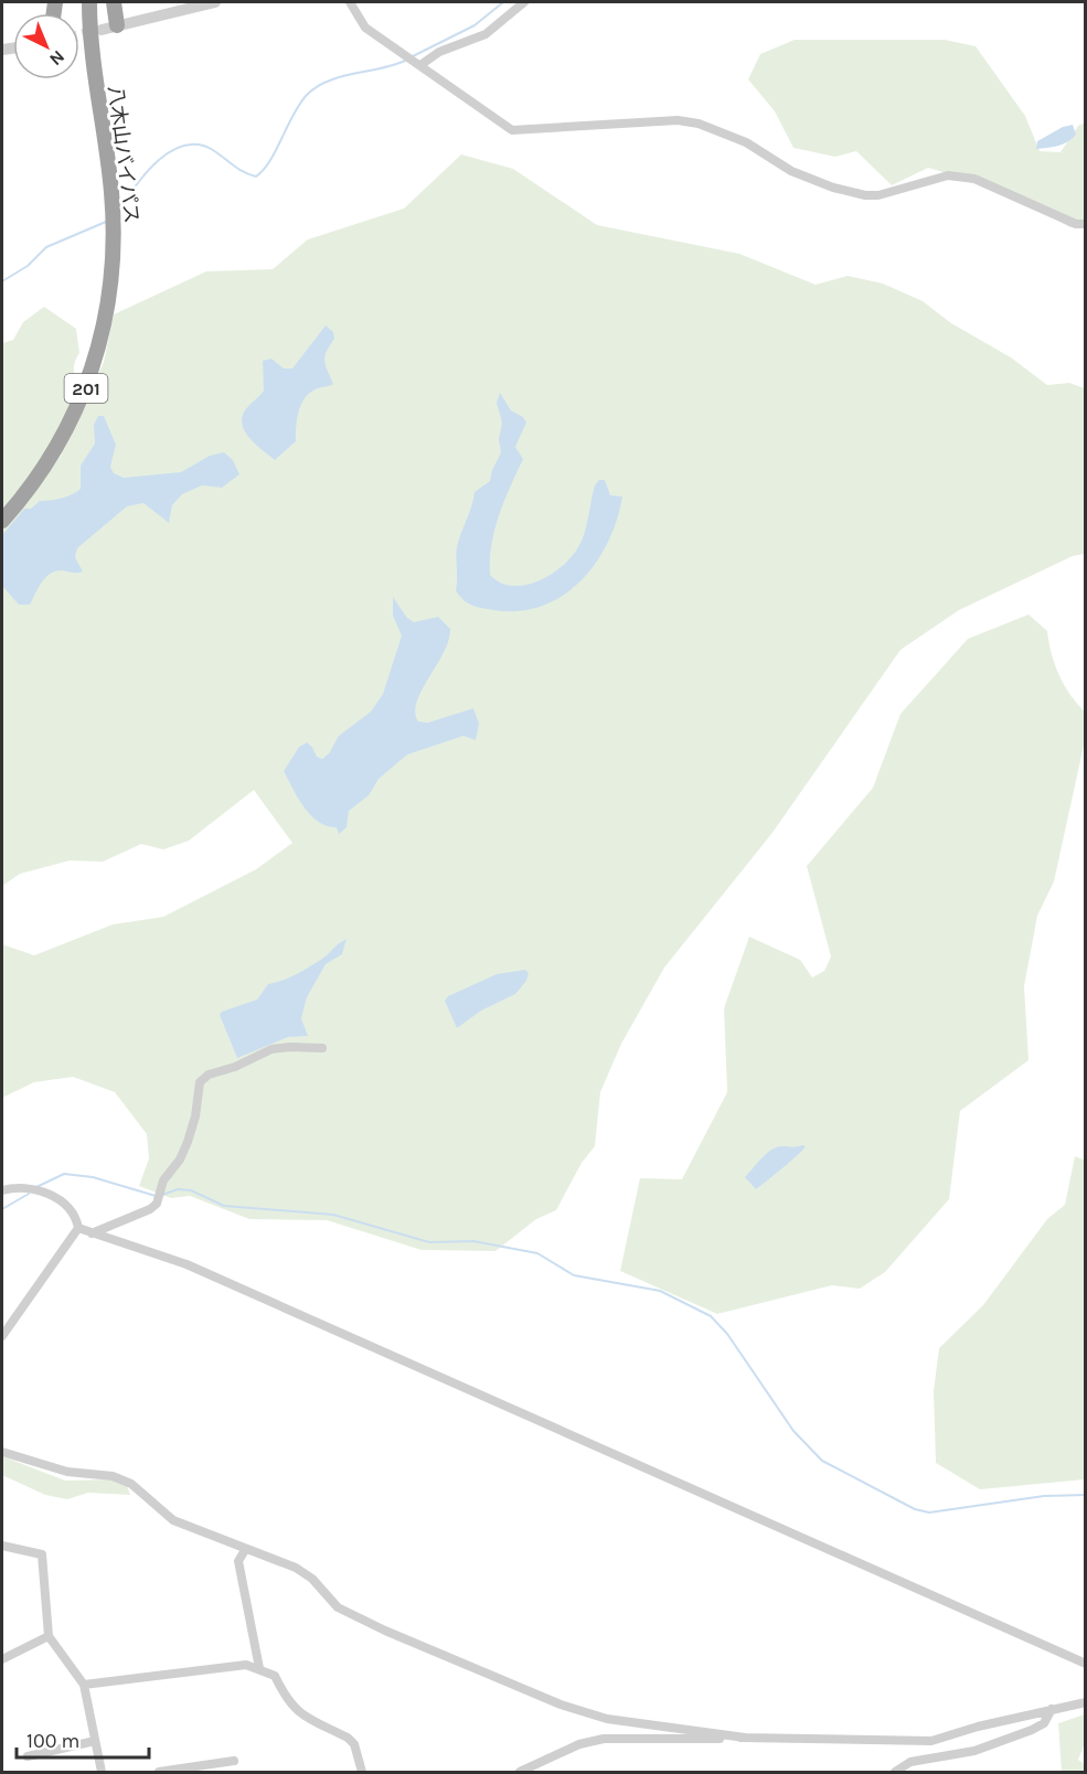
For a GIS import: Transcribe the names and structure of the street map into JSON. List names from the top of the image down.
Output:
{
  "streets": {
    "highway": ["八木山バイパス", "201"]
  },
  "scale_bar": "100 m",
  "north": "bottom right"
}
